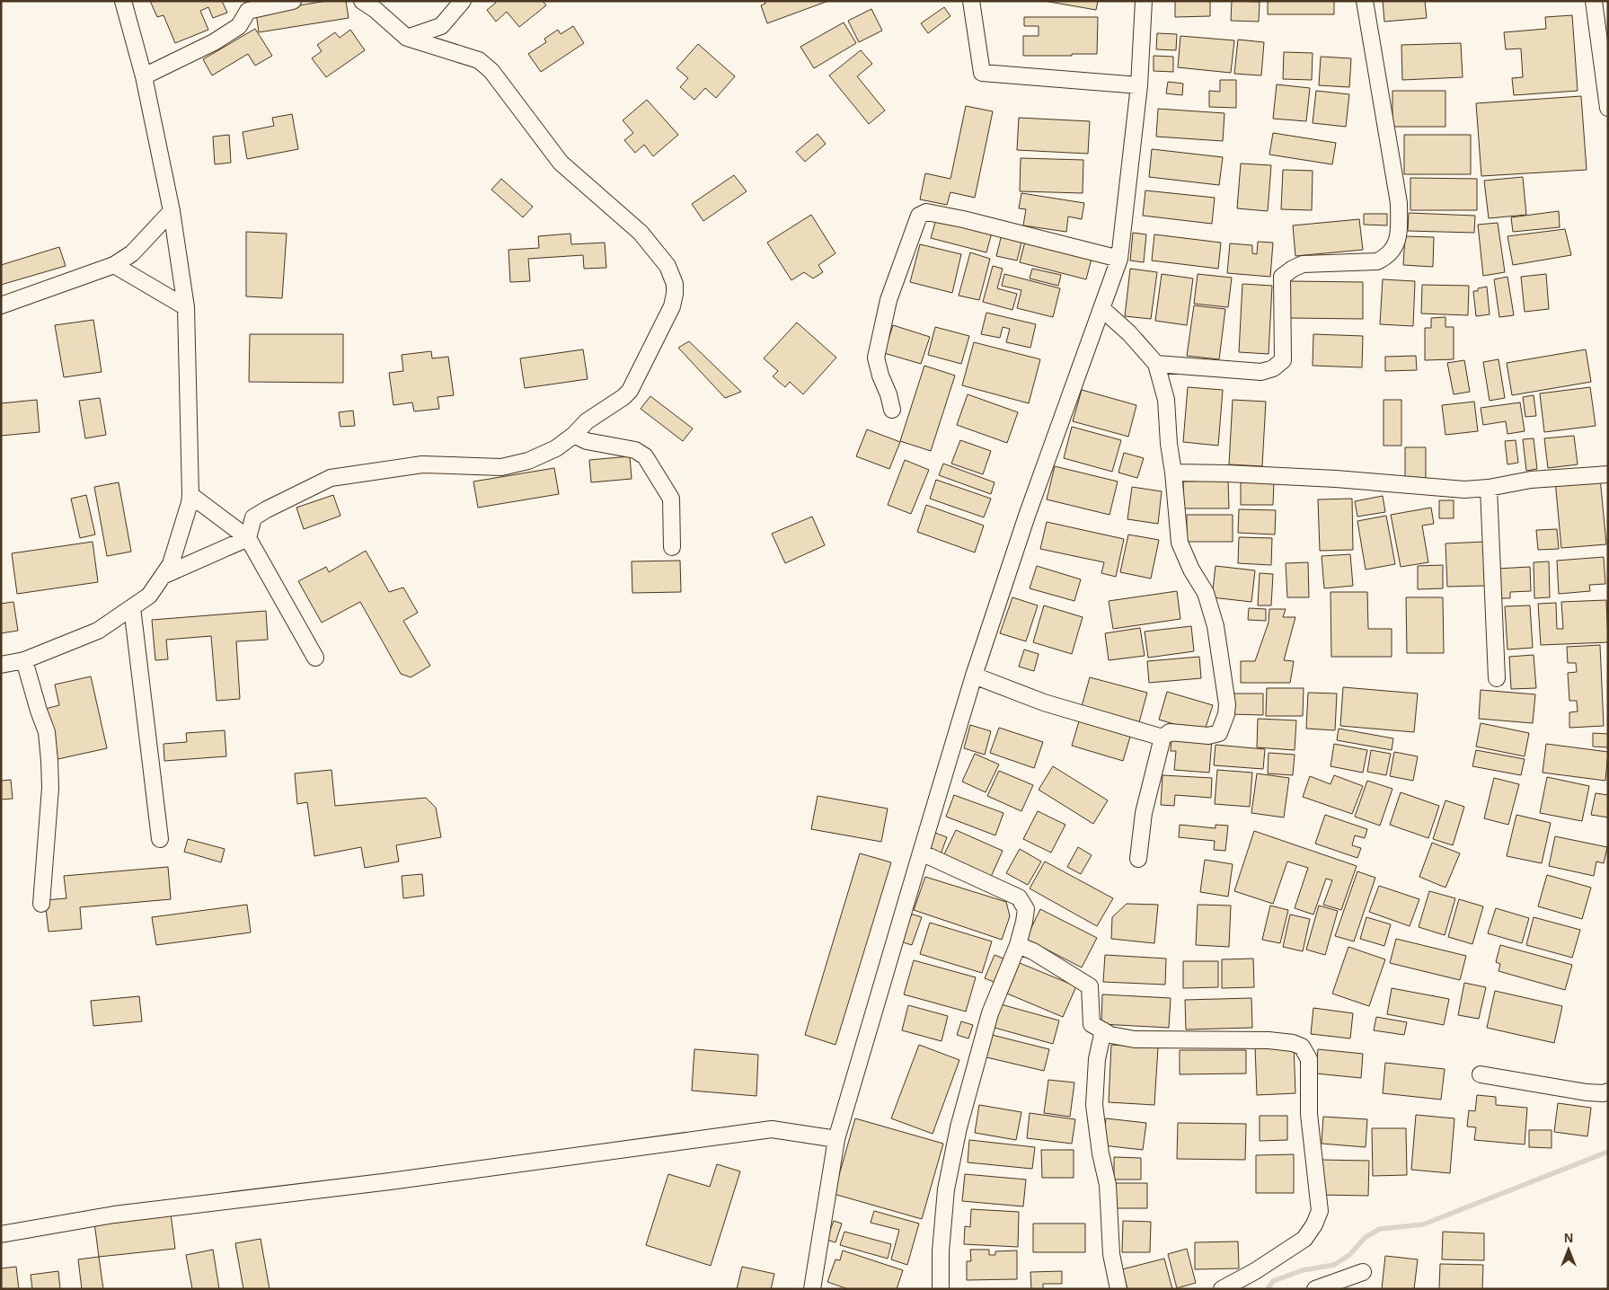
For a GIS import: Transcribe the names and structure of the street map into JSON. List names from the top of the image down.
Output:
{
  "north": "top"
}
